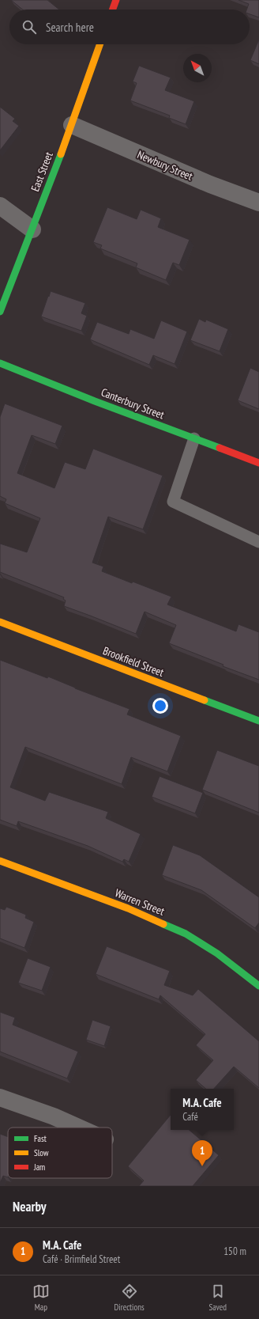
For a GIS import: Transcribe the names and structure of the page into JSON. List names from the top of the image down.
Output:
{
  "streets": {
    "street": [
      "Newbury Street",
      "East Street",
      "Canterbury Street",
      "Brookfield Street",
      "Warren Street"
    ]
  },
  "crossings": [
    ["Newbury Street", "East Street"]
  ],
  "legend": ["Fast", "Slow", "Jam"],
  "north": "top left",
  "page": {
    "search": "Search here",
    "popup": ["M.A. Cafe", "Café"],
    "pins": "1",
    "heading": "Nearby",
    "list": [
      {
        "mark": "1",
        "name": "M.A. Cafe",
        "note": "Café · Brimfield Street",
        "value": "150 m"
      }
    ],
    "nav": ["Map", "Directions", "Saved"]
  }
}
